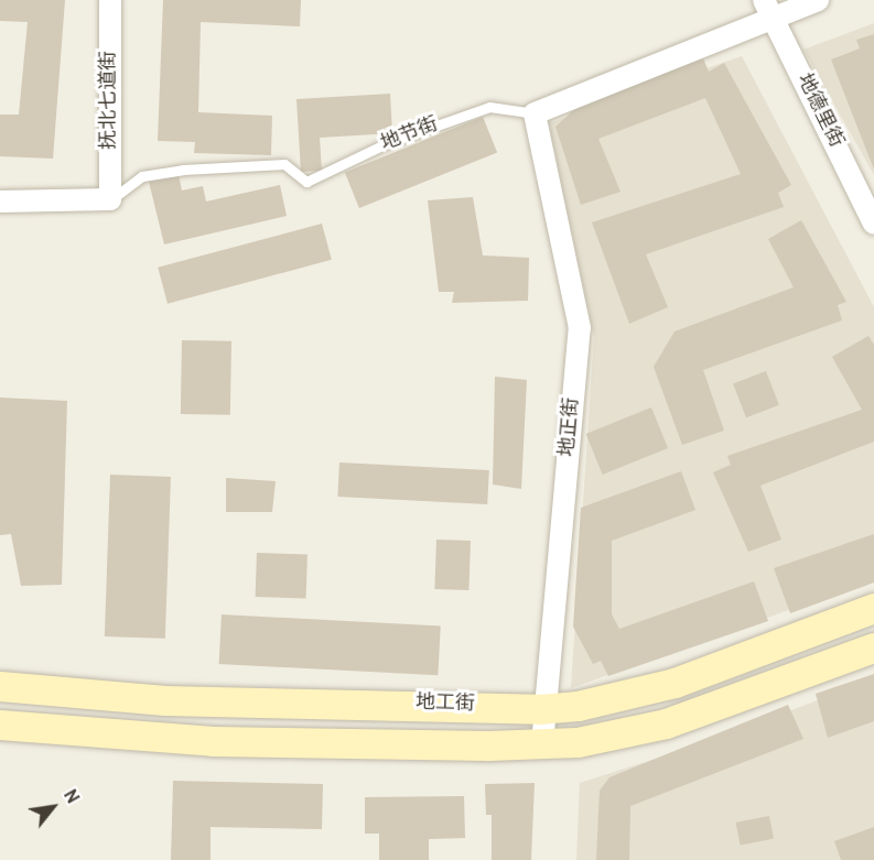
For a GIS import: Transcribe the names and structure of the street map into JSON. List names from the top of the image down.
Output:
{
  "streets": {
    "main road": ["地工街"],
    "street": ["抚北七道街", "地德里街", "地正街"],
    "lane": ["地节街"]
  },
  "crossings": [
    ["抚北七道街", "地节街"],
    ["地节街", "地正街"],
    ["地正街", "地工街"]
  ],
  "north": "top right"
}
